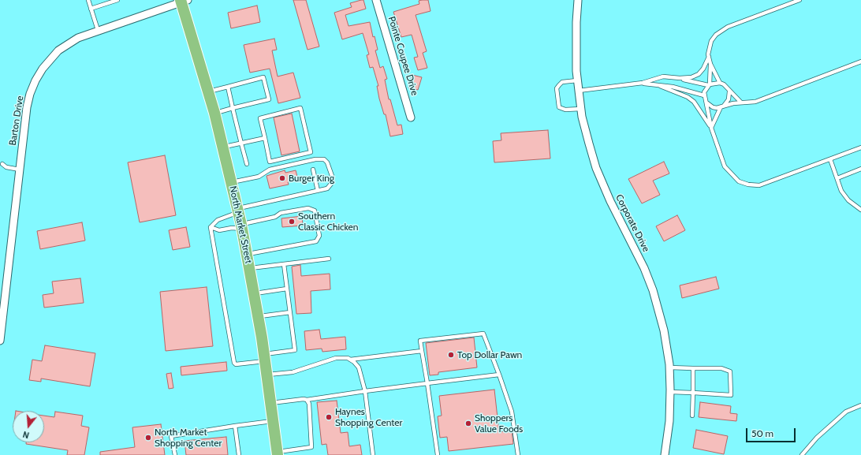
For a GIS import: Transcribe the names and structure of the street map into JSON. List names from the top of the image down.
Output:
{
  "streets": {
    "main road": ["North Market Street"],
    "street": ["Pointe Coupee Drive", "Barton Drive", "Corporate Drive"]
  },
  "crossings": [
    ["Barton Drive", "North Market Street"]
  ],
  "places": [
    "Burger King",
    "Southern Classic Chicken",
    "Top Dollar Pawn",
    "Haynes Shopping Center",
    "Shoppers Value Foods",
    "North Market Shopping Center"
  ],
  "scale_bar": "50 m",
  "north": "bottom"
}
